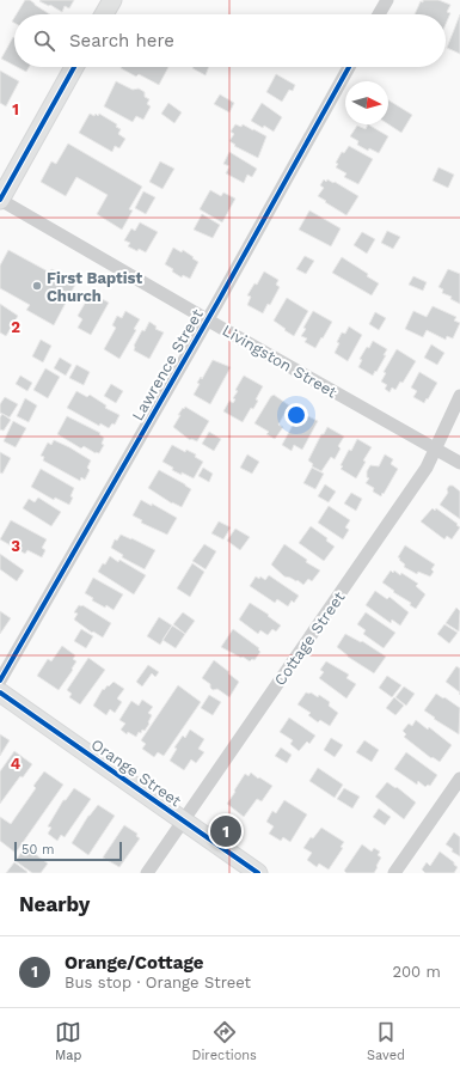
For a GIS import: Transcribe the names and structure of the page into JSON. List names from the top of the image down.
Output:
{
  "streets": {
    "main road": ["Orange Street"],
    "street": ["Livingston Street", "Lawrence Street", "Cottage Street"]
  },
  "crossings": [
    ["Livingston Street", "Lawrence Street"],
    ["Livingston Street", "Cottage Street"],
    ["Cottage Street", "Orange Street"]
  ],
  "places": ["First Baptist Church"],
  "scale_bar": "50 m",
  "north": "right",
  "page": {
    "search": "Search here",
    "pins": "1",
    "scale": "50 m",
    "heading": "Nearby",
    "list": [
      {
        "mark": "1",
        "name": "Orange/Cottage",
        "note": "Bus stop · Orange Street",
        "value": "200 m"
      }
    ],
    "nav": ["Map", "Directions", "Saved"]
  },
  "grid": {
    "rows": [
      "1",
      "2",
      "3",
      "4"
    ]
  }
}
